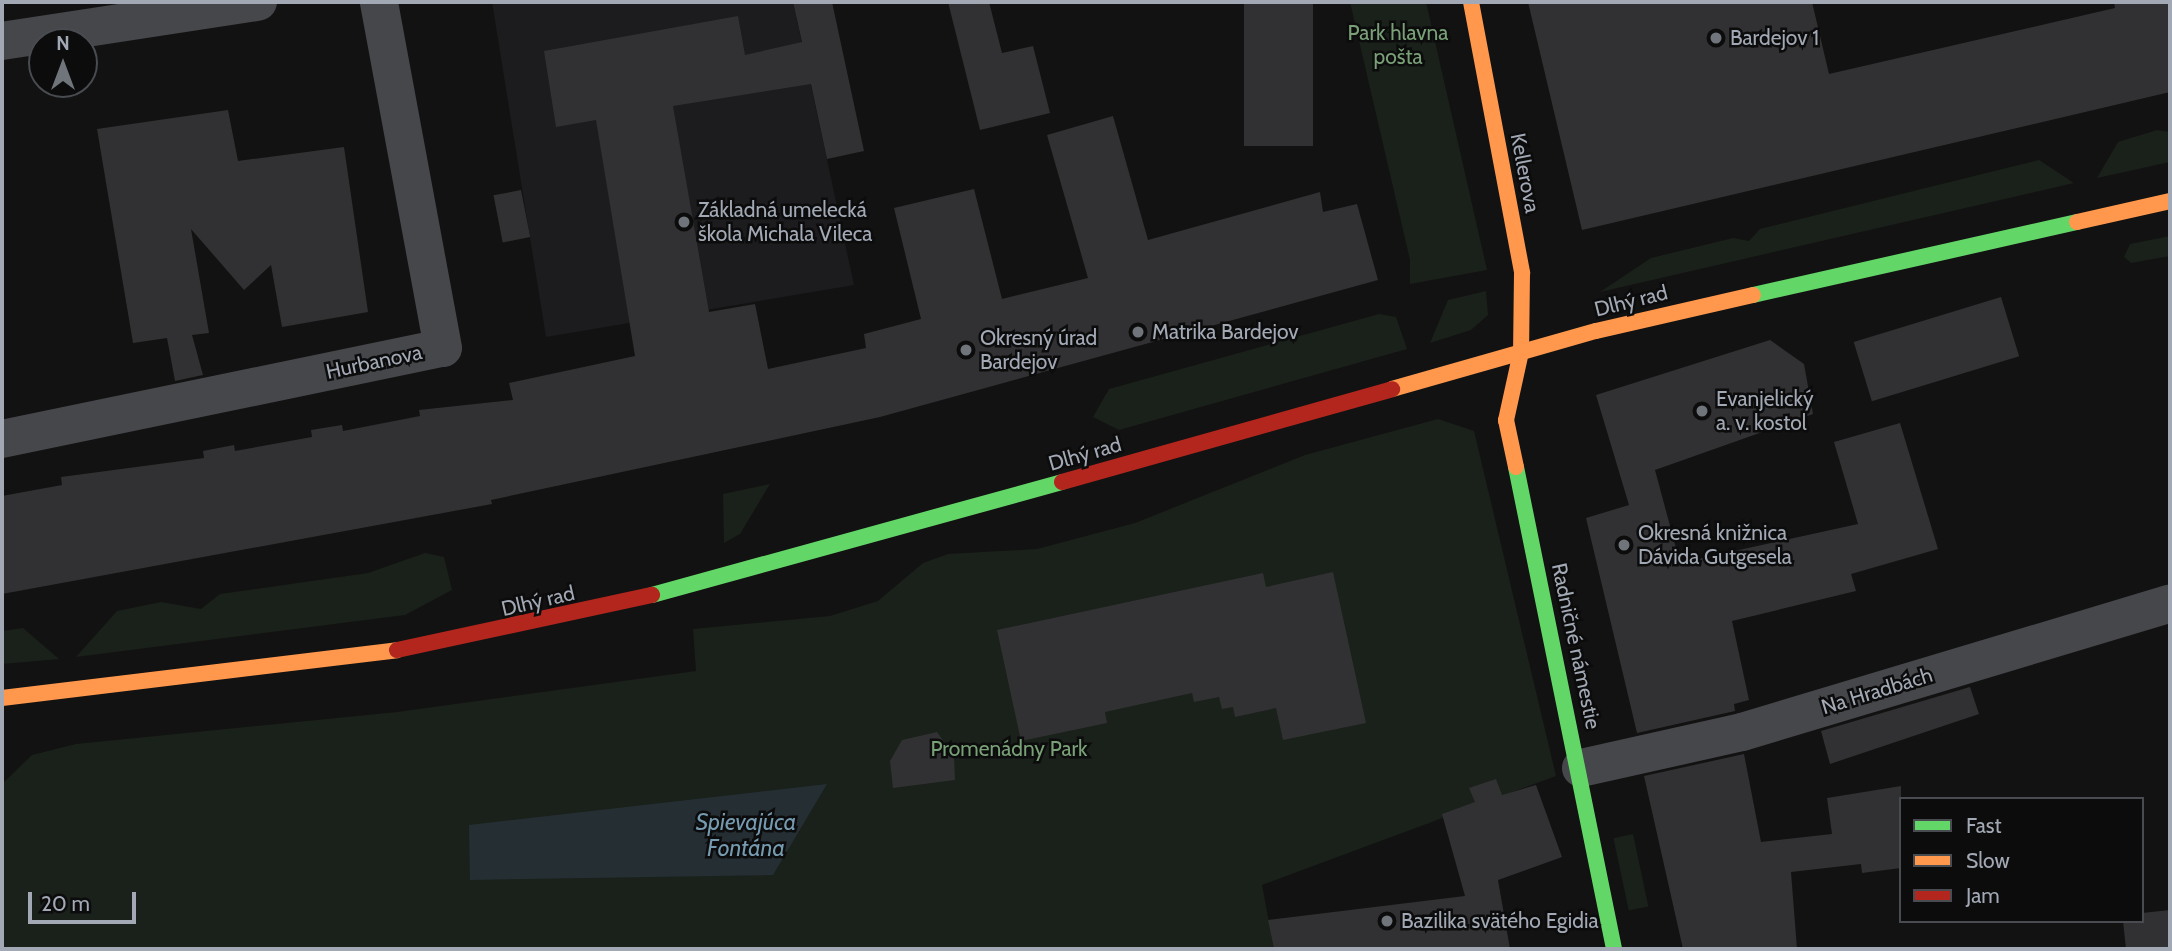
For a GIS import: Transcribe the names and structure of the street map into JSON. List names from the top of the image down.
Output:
{
  "streets": {
    "street": [
      "Kellerova",
      "Dlhý rad",
      "Hurbanova",
      "Radničné námestie",
      "Na Hradbách"
    ]
  },
  "crossings": [
    ["Kellerova", "Dlhý rad"],
    ["Kellerova", "Radničné námestie"],
    ["Dlhý rad", "Radničné námestie"],
    ["Radničné námestie", "Na Hradbách"]
  ],
  "water": ["Spievajúca Fontána"],
  "parks": ["Park hlavna pošta", "Promenádny Park"],
  "places": [
    "Bardejov 1",
    "Základná umelecká škola Michala Vileca",
    "Matrika Bardejov",
    "Okresný úrad Bardejov",
    "Evanjelický a. v. kostol",
    "Okresná knižnica Dávida Gutgesela",
    "Bazilika svätého Egidia"
  ],
  "legend": ["Fast", "Slow", "Jam"],
  "scale_bar": "20 m",
  "north": "top"
}
